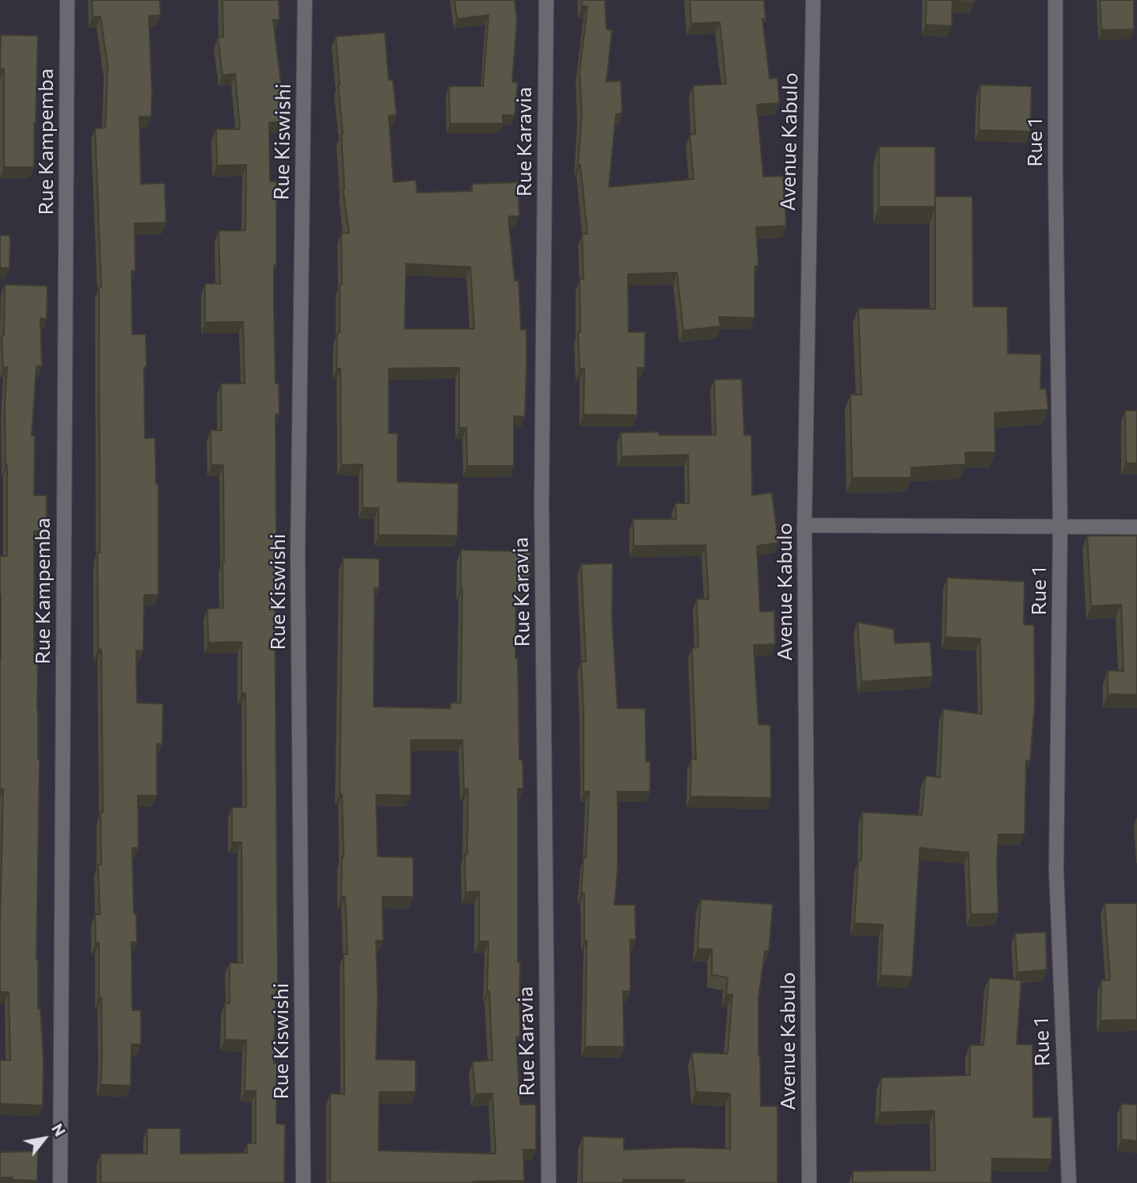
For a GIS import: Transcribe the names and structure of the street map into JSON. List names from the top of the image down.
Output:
{
  "streets": {
    "street": [
      "Rue Kampemba",
      "Rue Kiswishi",
      "Rue Karavia",
      "Avenue Kabulo",
      "Rue 1"
    ]
  },
  "north": "top right"
}
